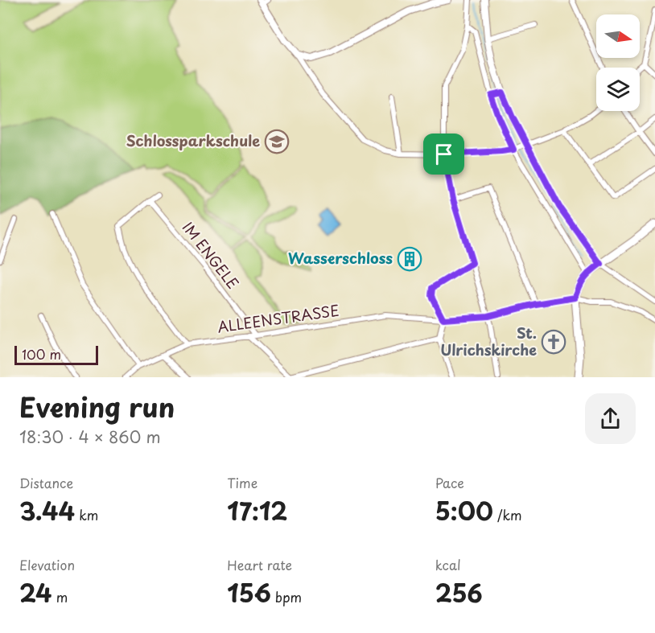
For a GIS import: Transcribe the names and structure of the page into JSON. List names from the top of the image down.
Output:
{
  "streets": {
    "street": ["IM ENGELE", "ALLEENSTRASSE"]
  },
  "crossings": [
    ["IM ENGELE", "ALLEENSTRASSE"]
  ],
  "places": {
    "school or university": ["Schlossparkschule"],
    "building": ["Wasserschloss"],
    "church": ["St. Ulrichskirche"]
  },
  "scale_bar": "100 m",
  "north": "right",
  "page": {
    "scale": "100 m",
    "heading": ["Evening run", "18:30 · 4 × 860 m"],
    "stats": [
      ["Distance", "3.44 km"],
      ["Time", "17:12"],
      ["Pace", "5:00 /km"],
      ["Elevation", "24 m"],
      ["Heart rate", "156 bpm"],
      ["kcal", "256"]
    ]
  }
}
